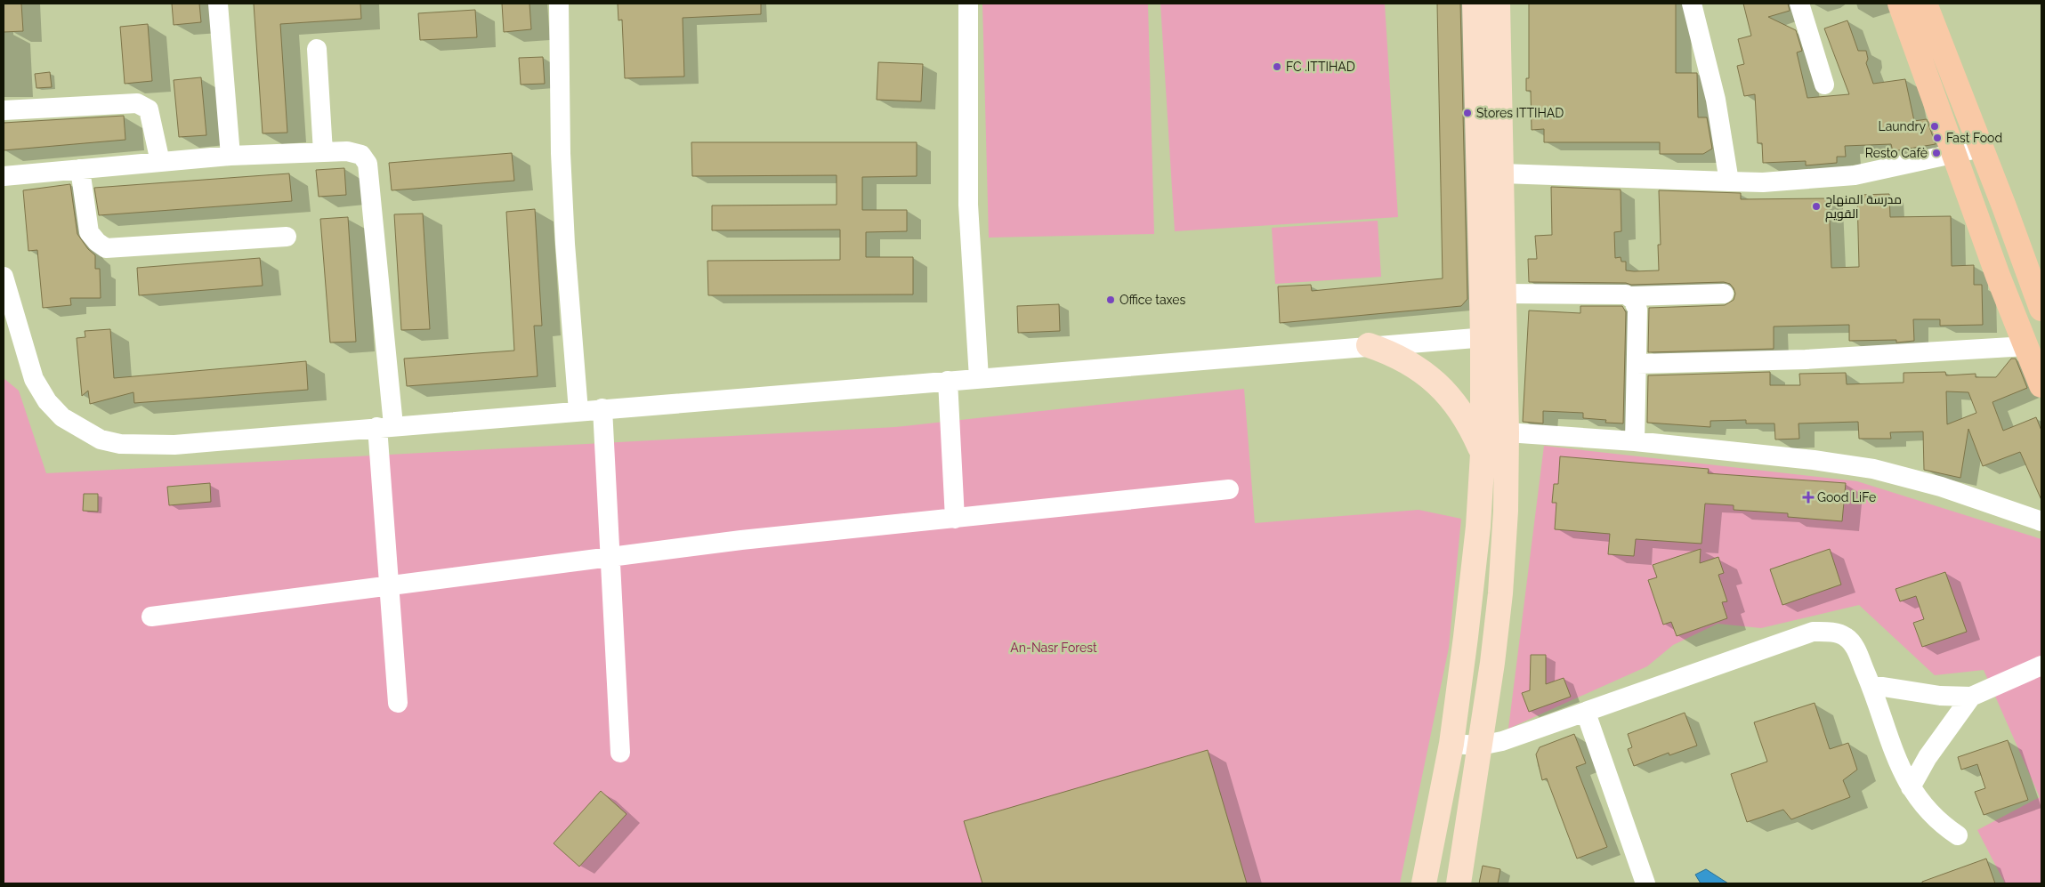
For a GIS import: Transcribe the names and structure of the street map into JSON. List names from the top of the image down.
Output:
{
  "parks": ["An-Nasr Forest"],
  "places": {
    "other": [
      "FC .ITTIHAD",
      "Stores ITTIHAD",
      "Laundry",
      "Fast Food",
      "Resto Cafè",
      "مدرسة المنهاج القويم",
      "Office taxes"
    ],
    "health": ["Good LiFe"]
  }
}
